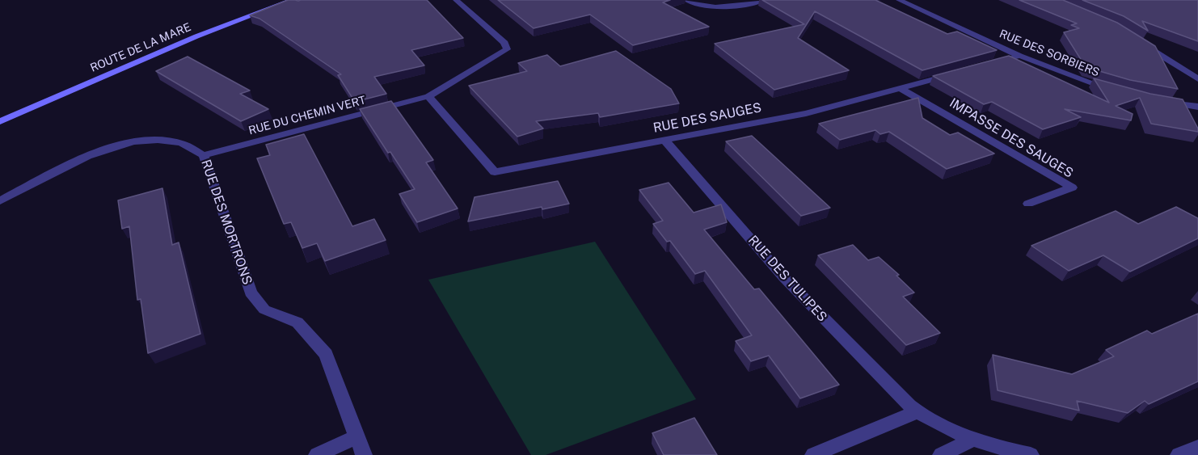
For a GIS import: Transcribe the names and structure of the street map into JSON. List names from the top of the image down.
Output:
{
  "streets": {
    "street": [
      "ROUTE DE LA MARE",
      "RUE DES SORBIERS",
      "RUE DU CHEMIN VERT",
      "RUE DES SAUGES",
      "IMPASSE DES SAUGES",
      "RUE DES MORTRONS",
      "RUE DES TULIPES"
    ]
  },
  "crossings": [
    ["RUE DU CHEMIN VERT", "RUE DES SAUGES"],
    ["RUE DU CHEMIN VERT", "RUE DES MORTRONS"],
    ["RUE DES SAUGES", "IMPASSE DES SAUGES"],
    ["RUE DES SAUGES", "RUE DES TULIPES"]
  ]
}
